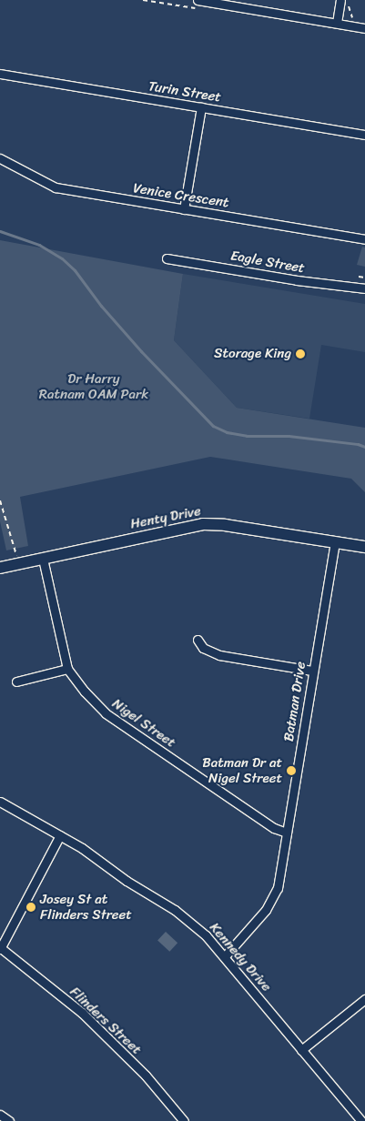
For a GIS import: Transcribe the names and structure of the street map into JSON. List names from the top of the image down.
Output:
{
  "streets": {
    "street": [
      "Turin Street",
      "Venice Crescent",
      "Eagle Street",
      "Henty Drive",
      "Batman Drive",
      "Nigel Street",
      "Kennedy Drive",
      "Flinders Street"
    ]
  },
  "crossings": [
    ["Henty Drive", "Batman Drive"],
    ["Henty Drive", "Nigel Street"],
    ["Batman Drive", "Nigel Street"],
    ["Batman Drive", "Kennedy Drive"]
  ],
  "parks": ["Dr Harry Ratnam OAM Park"],
  "places": ["Storage King", "Batman Dr at Nigel Street", "Josey St at Flinders Street"]
}
